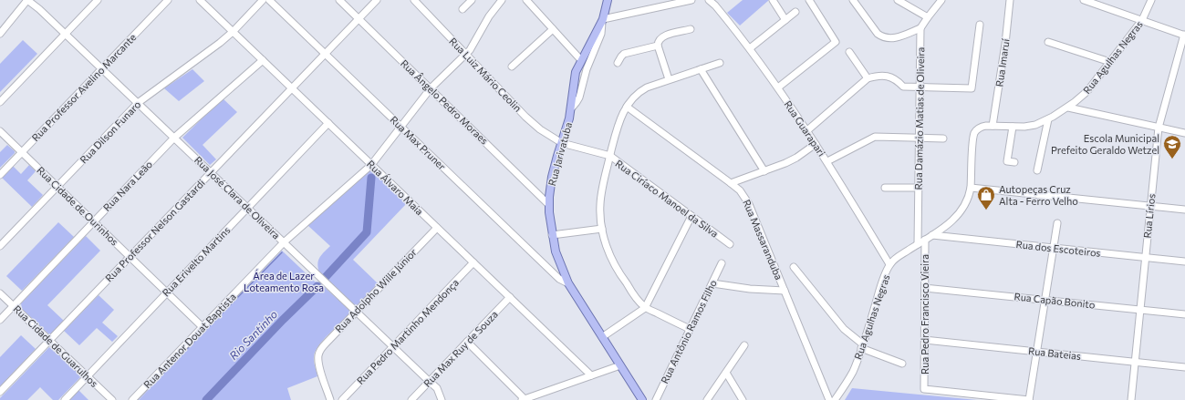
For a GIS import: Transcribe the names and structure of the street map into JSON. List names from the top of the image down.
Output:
{
  "streets": {
    "main road": ["Rua Jarivatuba"],
    "street": [
      "Rua Agulhas Negras",
      "Rua Imaruí",
      "Rua Luiz Mário Ceolin",
      "Rua Professor Avelino Marcante",
      "Rua Ângelo Pedro Moraes",
      "Rua Damázio Matias de Oliveira",
      "Rua Guarapari",
      "Rua Dilson Funaro",
      "Rua Max Pruner",
      "Rua Nara Leão",
      "Rua Álvaro Maia",
      "Rua José Clara de Oliveira",
      "Rua Ciríaco Manoel da Silva",
      "Rua Cidade de Ourinhos",
      "Rua Lírios",
      "Rua Professor Nelson Gastardi",
      "Rua Massaranduba",
      "Rua dos Escoteiros",
      "Rua Erivelto Martins",
      "Rua Adolpho Wille Júnior",
      "Rua Capão Bonito",
      "Rua Pedro Francisco Vieira",
      "Rua Pedro Martinho Mendonça",
      "Rua Antônio Ramos Filho",
      "Rua Antenor Douat Baptista",
      "Rua Cidade de Guarulhos",
      "Rua Max Ruy de Souza",
      "Rua Bateias"
    ]
  },
  "crossings": [
    ["Rua Agulhas Negras", "Rua Imaruí"],
    ["Rua Agulhas Negras", "Rua Damázio Matias de Oliveira"],
    ["Rua Agulhas Negras", "Rua Guarapari"],
    ["Rua Agulhas Negras", "Rua dos Escoteiros"],
    ["Rua Agulhas Negras", "Rua Pedro Francisco Vieira"],
    ["Rua Luiz Mário Ceolin", "Rua Jarivatuba"],
    ["Rua Luiz Mário Ceolin", "Rua Ciríaco Manoel da Silva"],
    ["Rua Luiz Mário Ceolin", "Rua Antenor Douat Baptista"],
    ["Rua Professor Avelino Marcante", "Rua José Clara de Oliveira"],
    ["Rua Professor Avelino Marcante", "Rua Cidade de Ourinhos"],
    ["Rua Ângelo Pedro Moraes", "Rua Jarivatuba"],
    ["Rua Ângelo Pedro Moraes", "Rua Professor Nelson Gastardi"],
    ["Rua Ângelo Pedro Moraes", "Rua Antenor Douat Baptista"],
    ["Rua Dilson Funaro", "Rua Álvaro Maia"],
    ["Rua Dilson Funaro", "Rua José Clara de Oliveira"],
    ["Rua Dilson Funaro", "Rua Cidade de Ourinhos"],
    ["Rua Max Pruner", "Rua Jarivatuba"],
    ["Rua Max Pruner", "Rua Professor Nelson Gastardi"],
    ["Rua Max Pruner", "Rua Antenor Douat Baptista"],
    ["Rua Jarivatuba", "Rua Ciríaco Manoel da Silva"],
    ["Rua Nara Leão", "Rua Álvaro Maia"],
    ["Rua Nara Leão", "Rua José Clara de Oliveira"],
    ["Rua Nara Leão", "Rua Cidade de Ourinhos"],
    ["Rua Nara Leão", "Rua Cidade de Guarulhos"],
    ["Rua Álvaro Maia", "Rua Professor Nelson Gastardi"],
    ["Rua Álvaro Maia", "Rua Erivelto Martins"],
    ["Rua Álvaro Maia", "Rua Adolpho Wille Júnior"],
    ["Rua Álvaro Maia", "Rua Pedro Martinho Mendonça"],
    ["Rua Álvaro Maia", "Rua Antenor Douat Baptista"],
    ["Rua Álvaro Maia", "Rua Max Ruy de Souza"],
    ["Rua José Clara de Oliveira", "Rua Professor Nelson Gastardi"],
    ["Rua José Clara de Oliveira", "Rua Erivelto Martins"],
    ["Rua José Clara de Oliveira", "Rua Adolpho Wille Júnior"],
    ["Rua José Clara de Oliveira", "Rua Pedro Martinho Mendonça"],
    ["Rua José Clara de Oliveira", "Rua Antenor Douat Baptista"],
    ["Rua José Clara de Oliveira", "Rua Max Ruy de Souza"],
    ["Rua Cidade de Ourinhos", "Rua Professor Nelson Gastardi"],
    ["Rua Cidade de Ourinhos", "Rua Erivelto Martins"],
    ["Rua Cidade de Ourinhos", "Rua Antenor Douat Baptista"],
    ["Rua Lírios", "Rua dos Escoteiros"],
    ["Rua Lírios", "Rua Capão Bonito"],
    ["Rua Lírios", "Rua Bateias"],
    ["Rua Professor Nelson Gastardi", "Rua Cidade de Guarulhos"],
    ["Rua Erivelto Martins", "Rua Cidade de Guarulhos"],
    ["Rua Capão Bonito", "Rua Pedro Francisco Vieira"],
    ["Rua Pedro Francisco Vieira", "Rua Bateias"]
  ],
  "water": ["Rio Santinho"],
  "parks": ["Área de Lazer Loteamento Rosa"],
  "places": {
    "school or university": ["Escola Municipal Prefeito Geraldo Wetzel"],
    "shop": ["Autopeças Cruz Alta - Ferro Velho"]
  }
}
